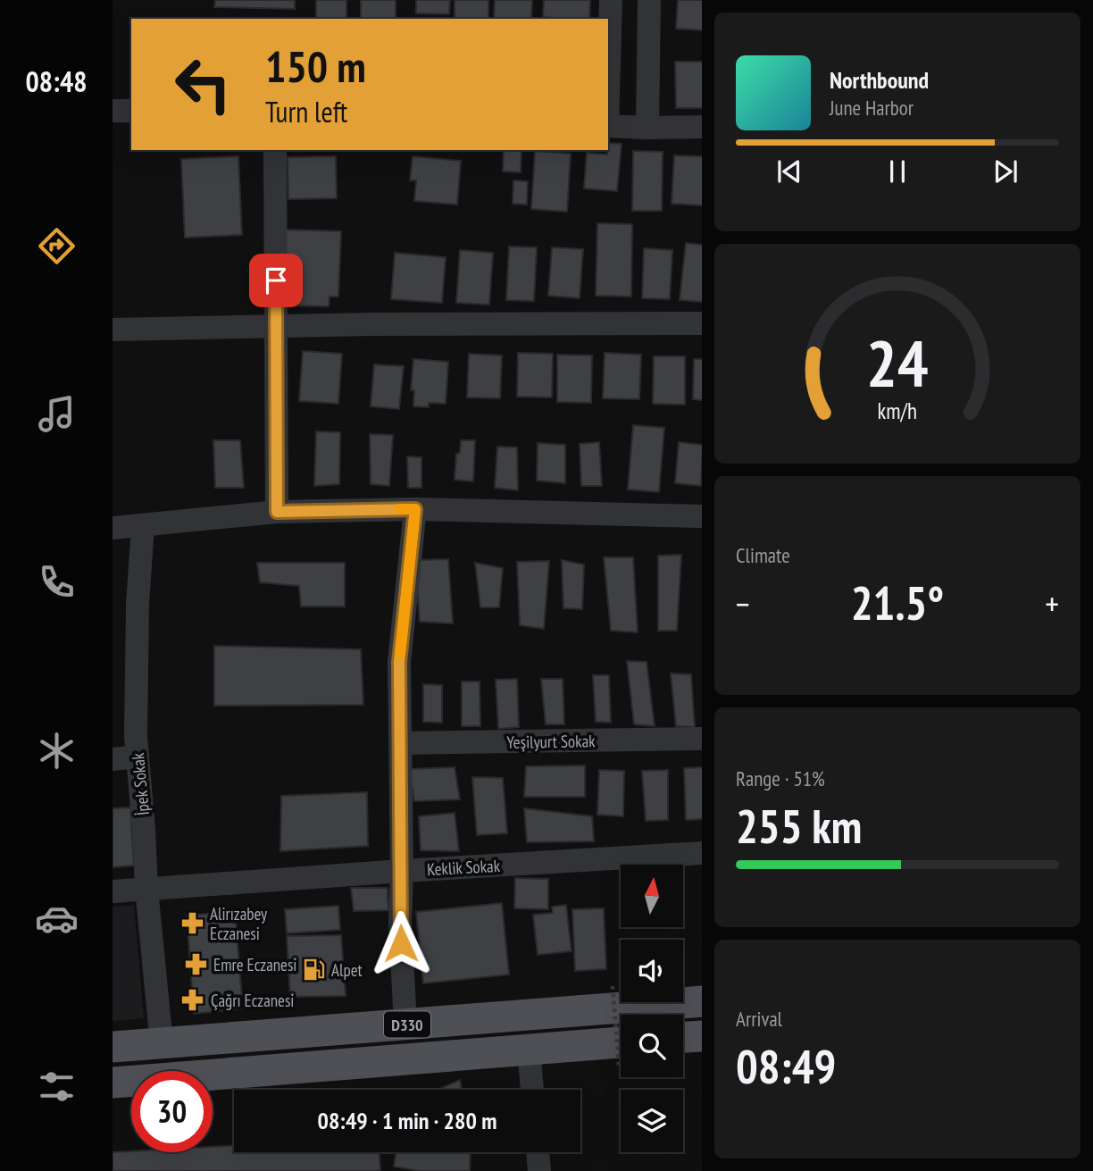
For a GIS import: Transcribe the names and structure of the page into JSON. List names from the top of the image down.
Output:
{
  "streets": {
    "main road": ["D330"],
    "street": ["Yeşilyurt Sokak", "İpek Sokak", "Keklik Sokak"]
  },
  "crossings": [
    ["İpek Sokak", "Keklik Sokak"],
    ["İpek Sokak", "D330"]
  ],
  "places": {
    "pharmacy": ["Alirızabey Eczanesi", "Emre Eczanesi", "Çağrı Eczanesi"],
    "fuel station": ["Alpet"]
  },
  "north": "top",
  "page": {
    "tabs": "08:48",
    "turn": ["150 m", "Turn left"],
    "song": ["Northbound", "June Harbor"],
    "tile": [
      "Climate",
      ["Range · 51%", "255 km"],
      ["Arrival", "08:49"]
    ],
    "heat": ["−", "21.5°", "+"],
    "limit": "30",
    "trip": "08:49 · 1 min · 280 m",
    "gauge": ["24", "km/h"]
  }
}
